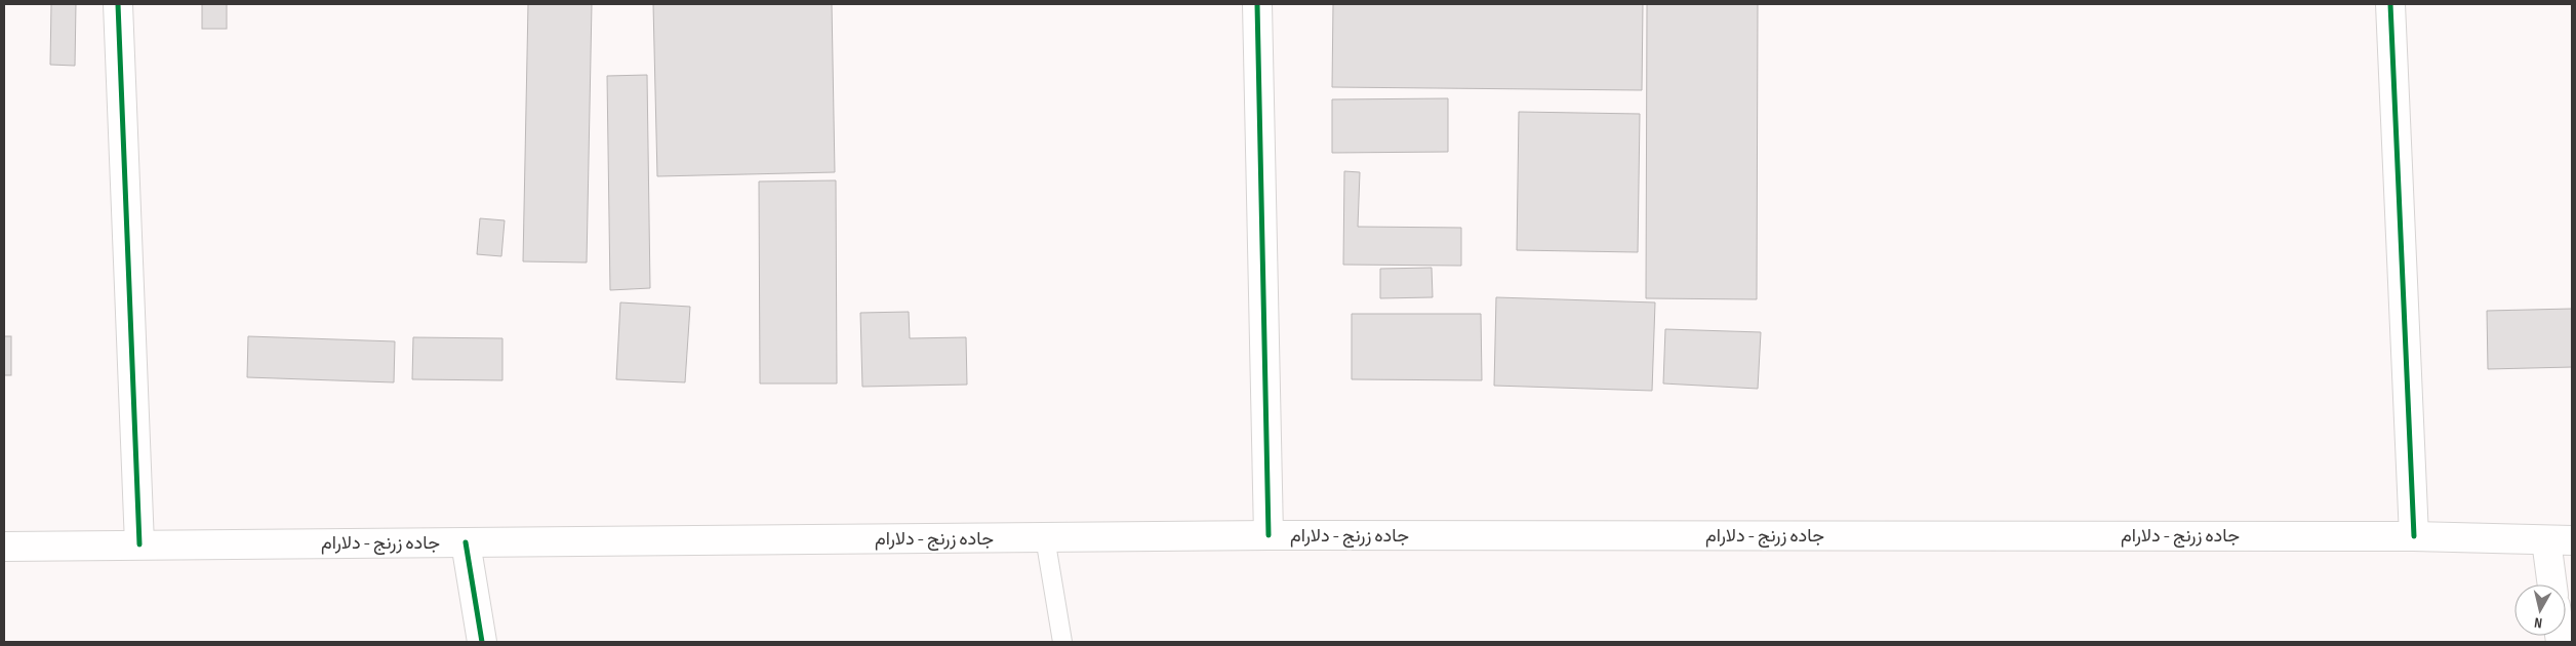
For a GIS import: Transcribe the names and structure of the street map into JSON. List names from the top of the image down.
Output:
{
  "streets": {
    "main road": ["جاده زرنج - دلارام"]
  },
  "north": "bottom"
}
